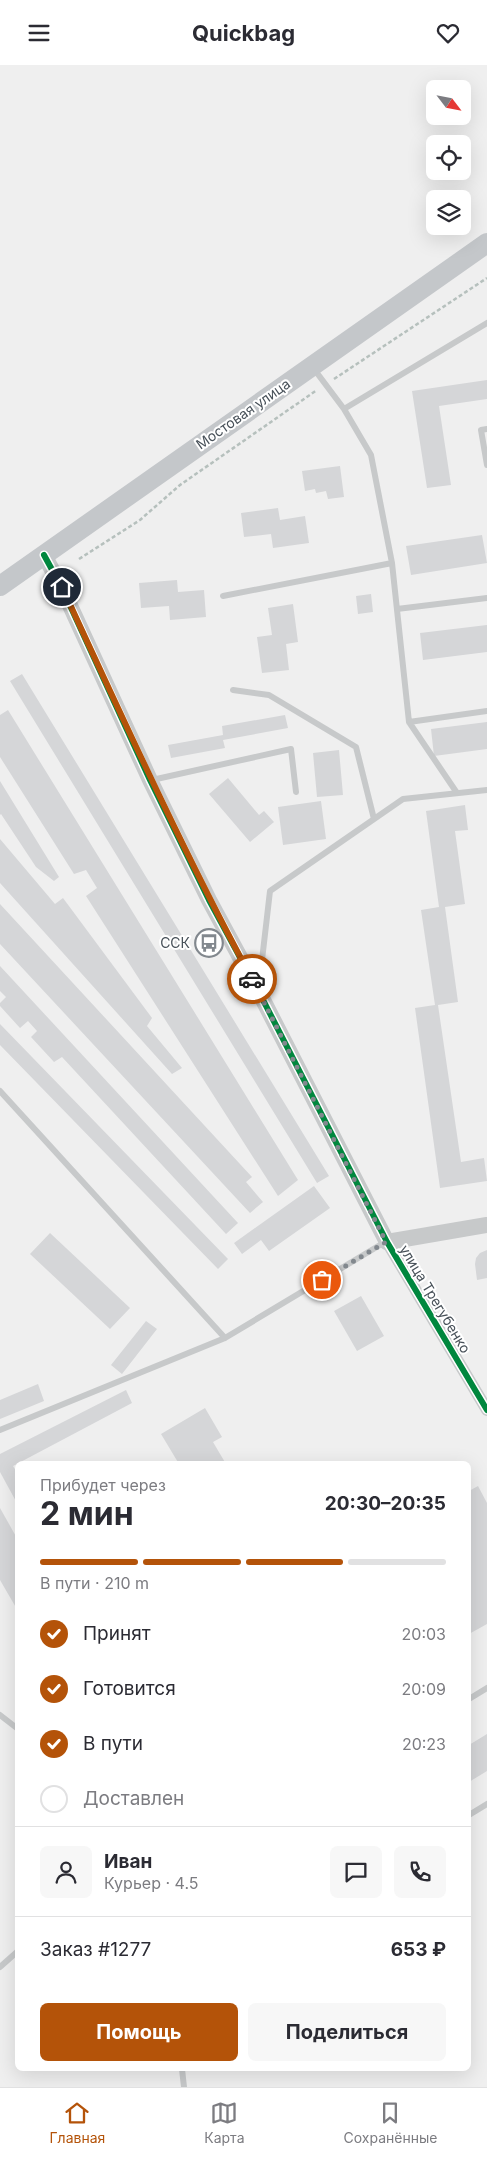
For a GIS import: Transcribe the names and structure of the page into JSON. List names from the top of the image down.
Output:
{
  "streets": {
    "main road": ["Мостовая улица"],
    "street": ["улица Трегубенко"]
  },
  "crossings": [
    ["Мостовая улица", "улица Трегубенко"]
  ],
  "places": {
    "bus stop": ["ССК"]
  },
  "north": "bottom right",
  "page": {
    "header": "Quickbag",
    "heading": ["2 мин", "Прибудет через", "20:30–20:35"],
    "panel": [
      "Иван",
      "Курьер · 4.5",
      "Заказ #1277",
      "653 ₽"
    ],
    "bar": "В пути · 210 m",
    "list": [
      ["Принят", "20:03"],
      ["Готовится", "20:09"],
      ["В пути", "20:23"],
      "Доставлен"
    ],
    "buttons": ["Помощь", "Поделиться"],
    "tabs": ["Главная", "Карта", "Сохранённые"]
  }
}
